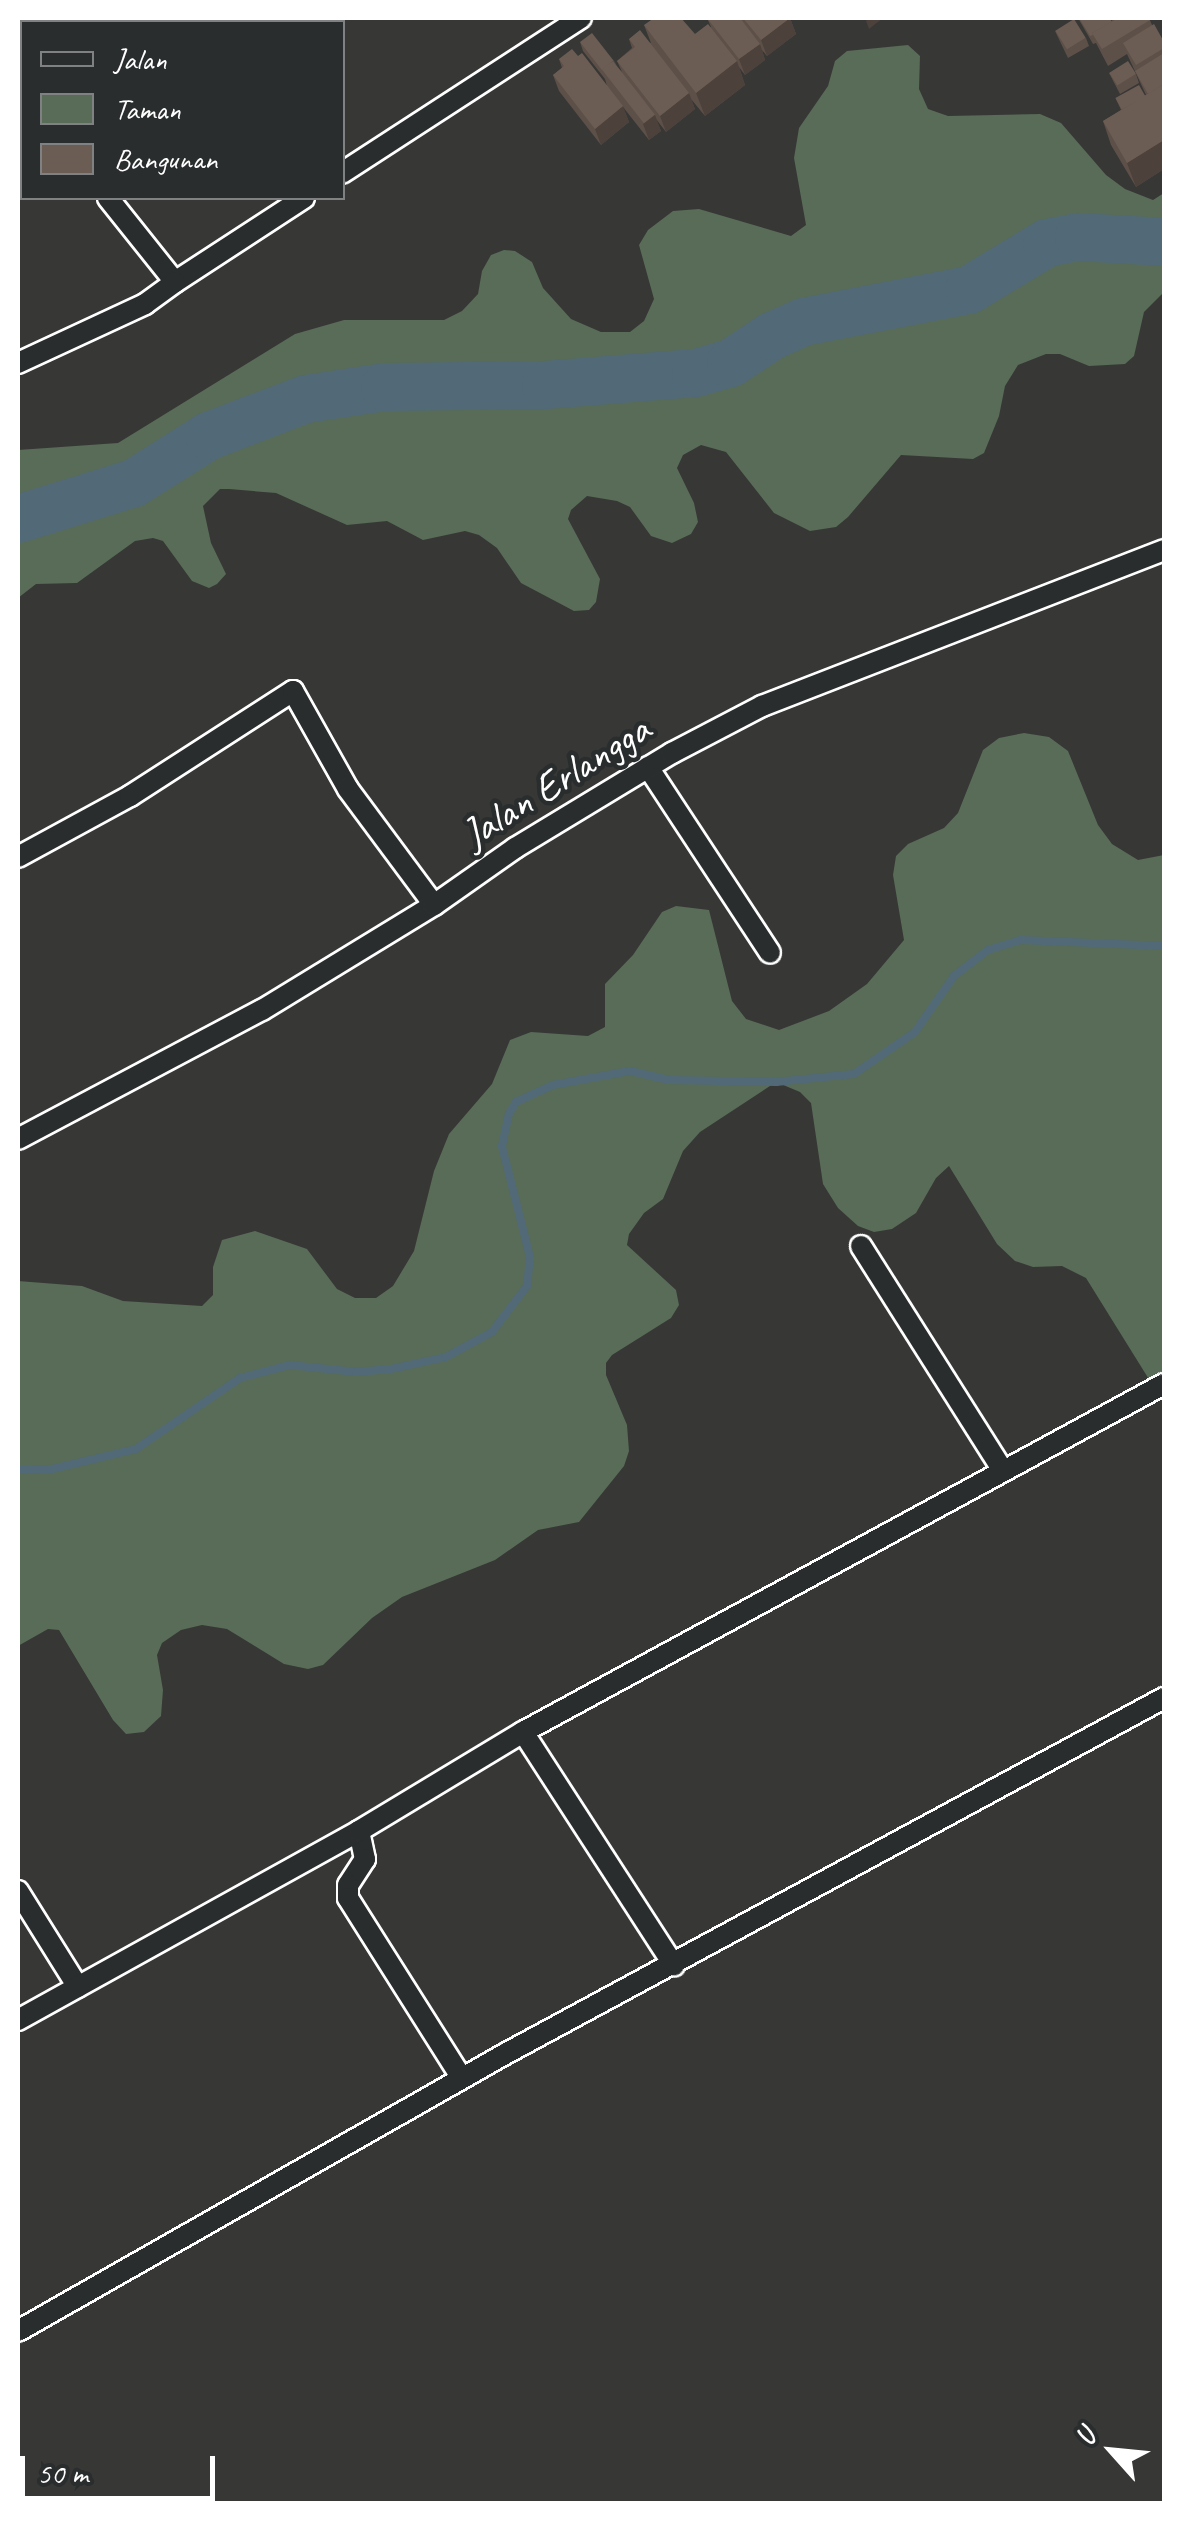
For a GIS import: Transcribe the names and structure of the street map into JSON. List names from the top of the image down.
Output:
{
  "streets": {
    "street": ["Jalan Erlangga"]
  },
  "legend": ["Jalan", "Taman", "Bangunan"],
  "scale_bar": "50 m",
  "north": "top left"
}
